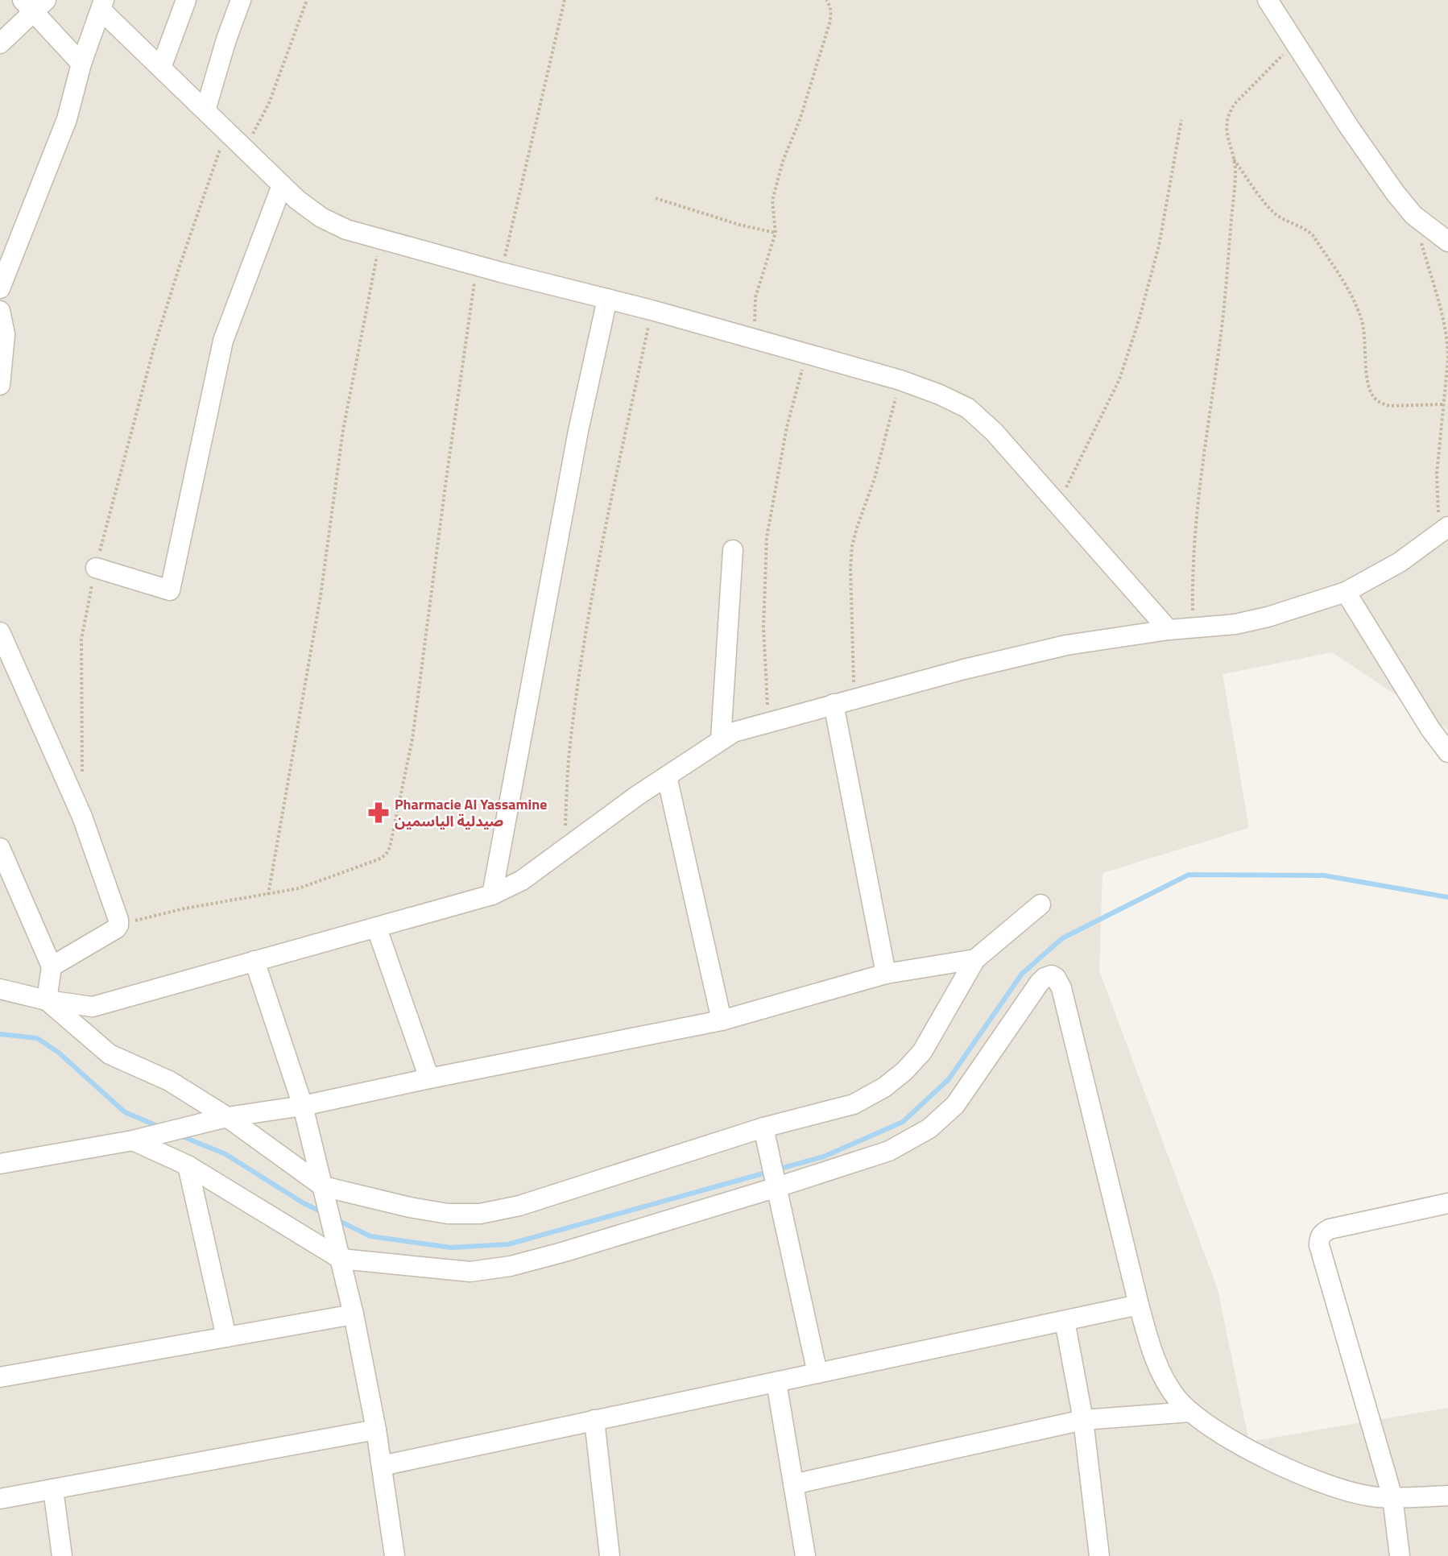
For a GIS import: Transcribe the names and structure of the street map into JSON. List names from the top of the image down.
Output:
{
  "places": {
    "pharmacy": ["Pharmacie Al Yassamine صيدلية الياسمين"]
  }
}
